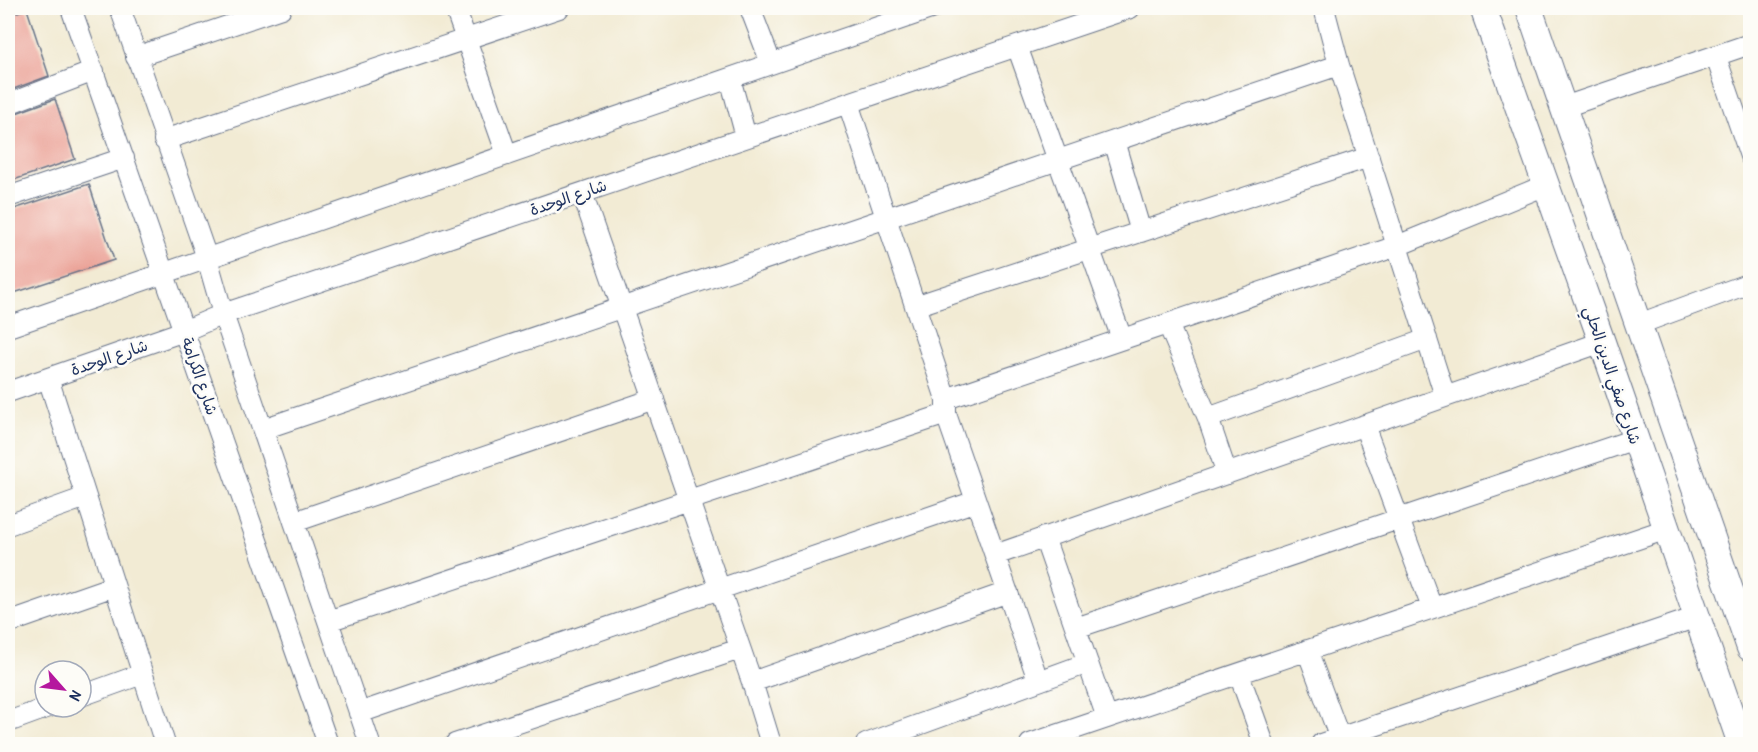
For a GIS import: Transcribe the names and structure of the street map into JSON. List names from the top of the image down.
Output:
{
  "streets": {
    "main road": ["شارع صفي الدين الحلي"],
    "street": ["شارع الوحدة", "شارع الكرامة"]
  },
  "crossings": [
    ["شارع الوحدة", "شارع الكرامة"]
  ],
  "north": "bottom right"
}
